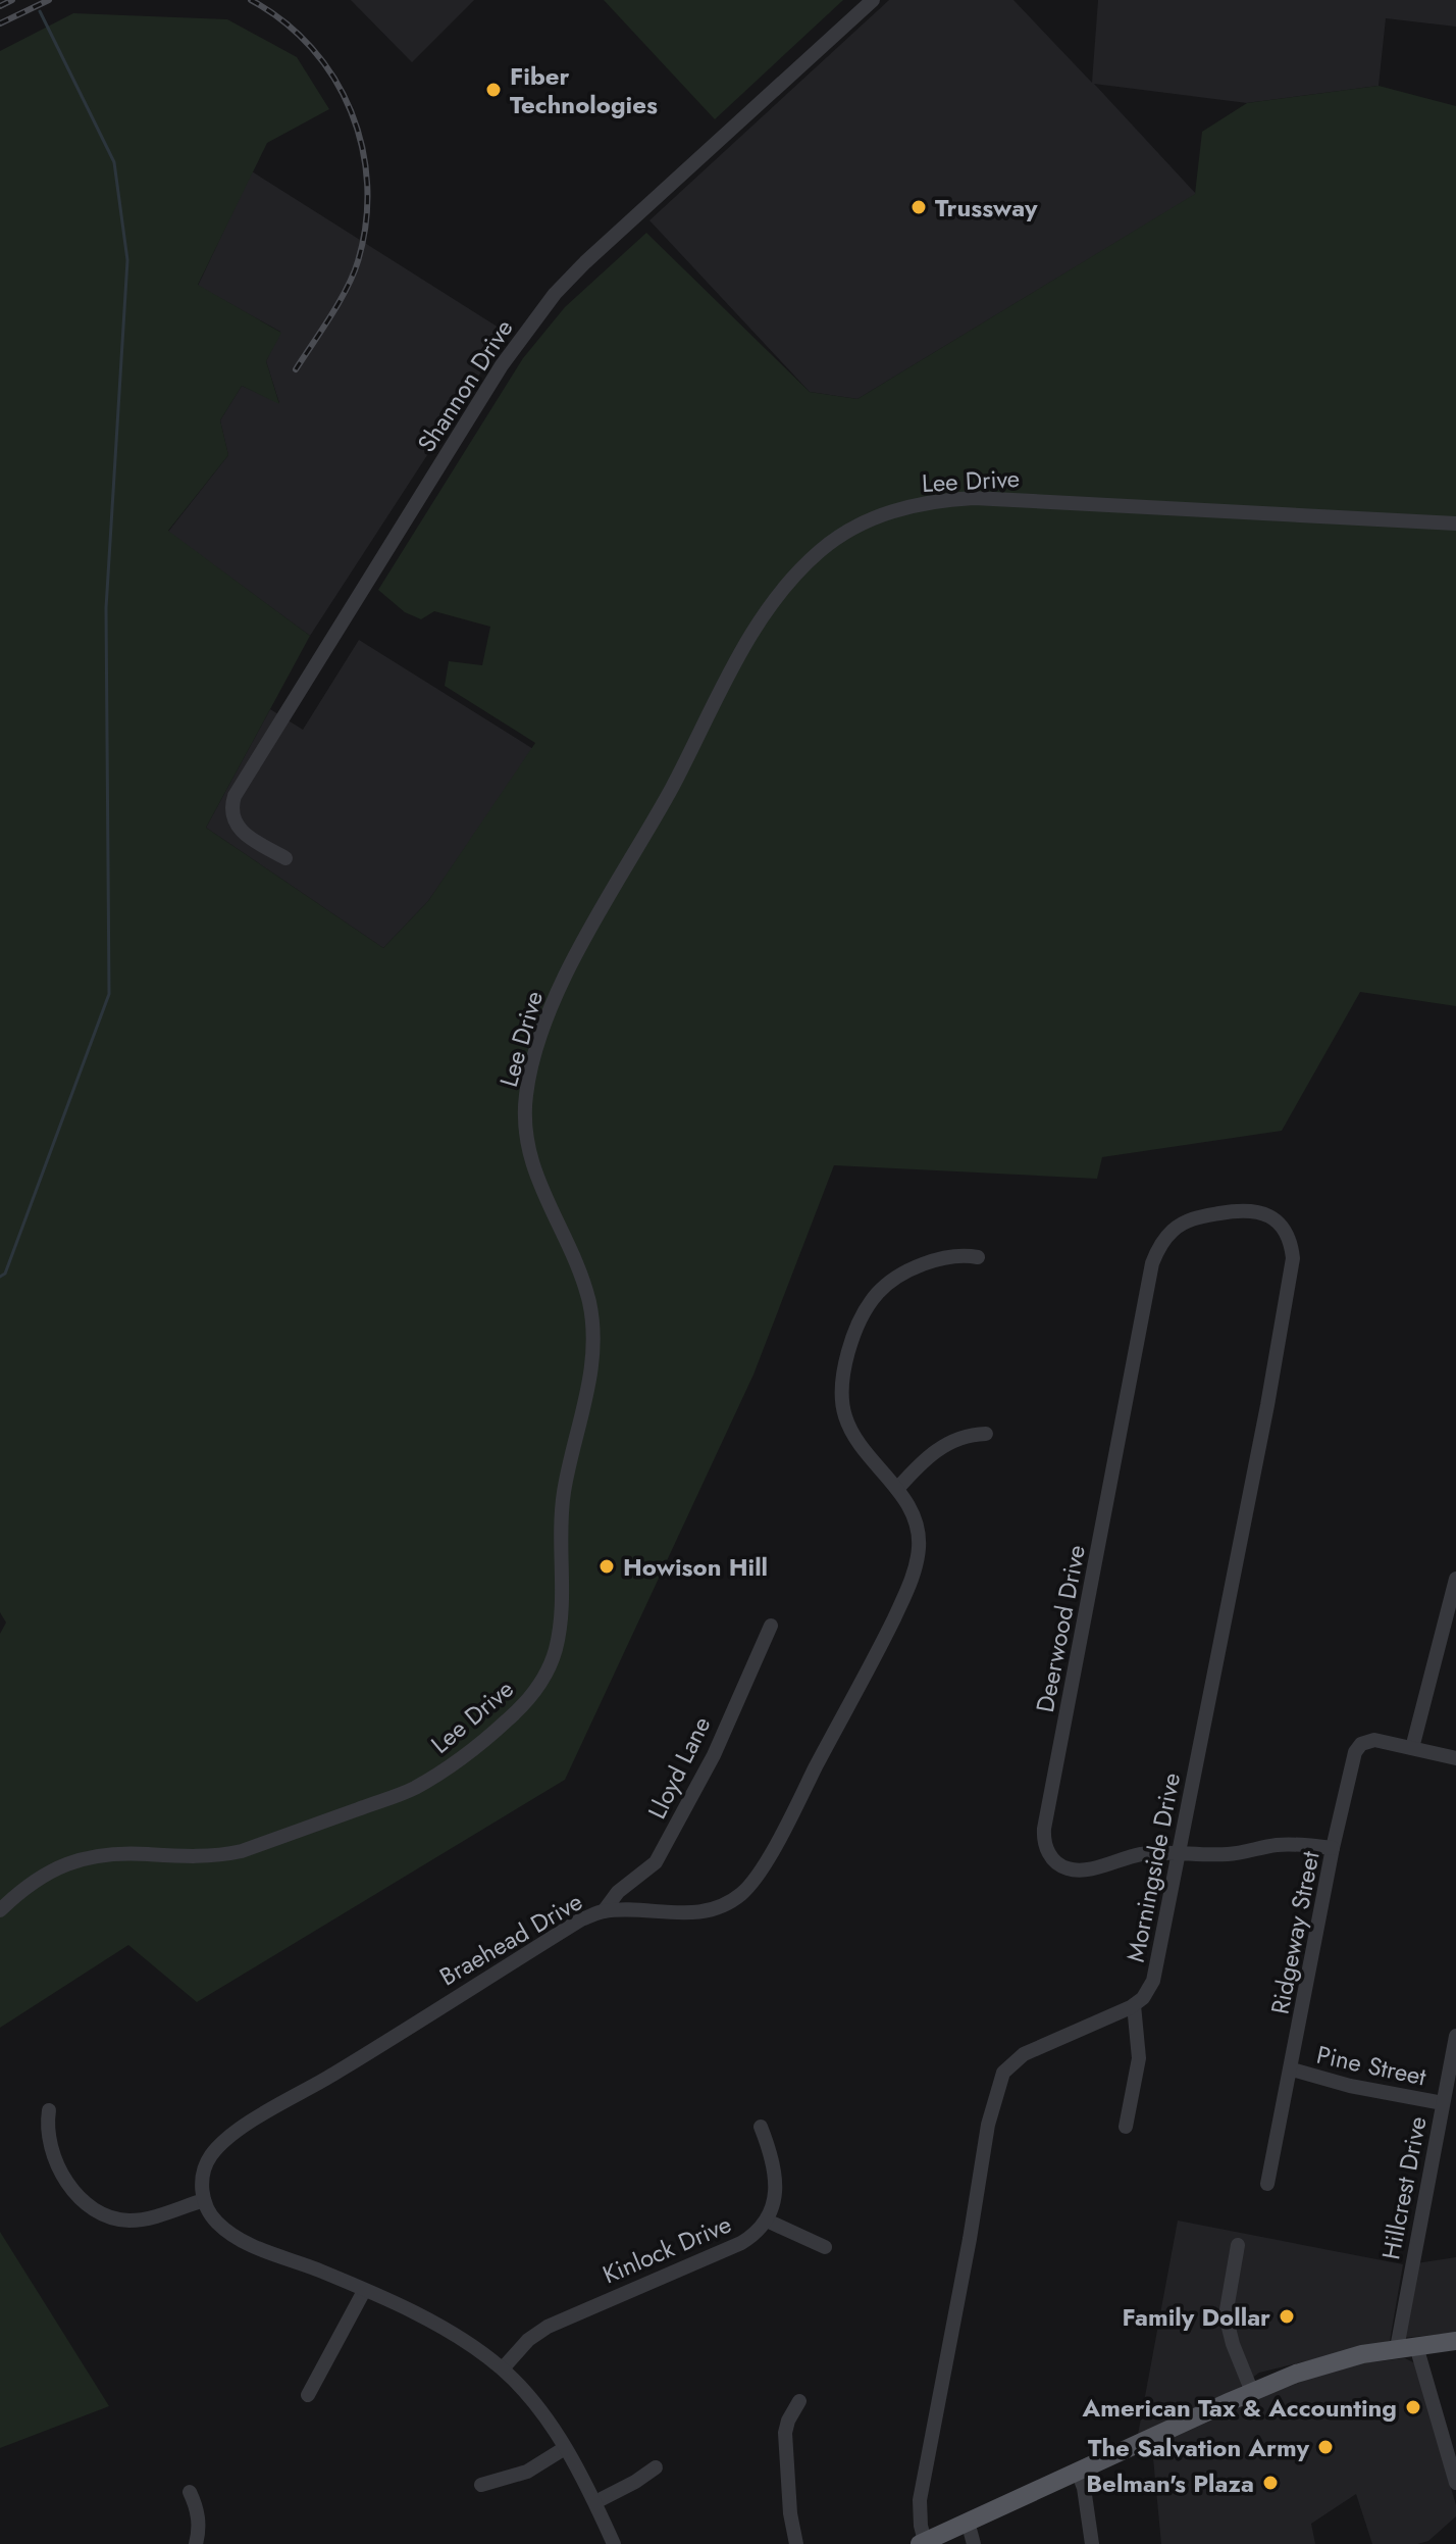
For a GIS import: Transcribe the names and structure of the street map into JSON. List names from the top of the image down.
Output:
{
  "streets": {
    "street": [
      "Shannon Drive",
      "Lee Drive",
      "Deerwood Drive",
      "Lloyd Lane",
      "Morningside Drive",
      "Ridgeway Street",
      "Braehead Drive",
      "Pine Street",
      "Hillcrest Drive",
      "Kinlock Drive"
    ]
  },
  "crossings": [
    ["Deerwood Drive", "Morningside Drive"],
    ["Deerwood Drive", "Ridgeway Street"],
    ["Lloyd Lane", "Braehead Drive"],
    ["Ridgeway Street", "Pine Street"],
    ["Pine Street", "Hillcrest Drive"]
  ],
  "places": [
    "Fiber Technologies",
    "Trussway",
    "Howison Hill",
    "Family Dollar",
    "American Tax & Accounting",
    "The Salvation Army",
    "Belman's Plaza"
  ]
}
